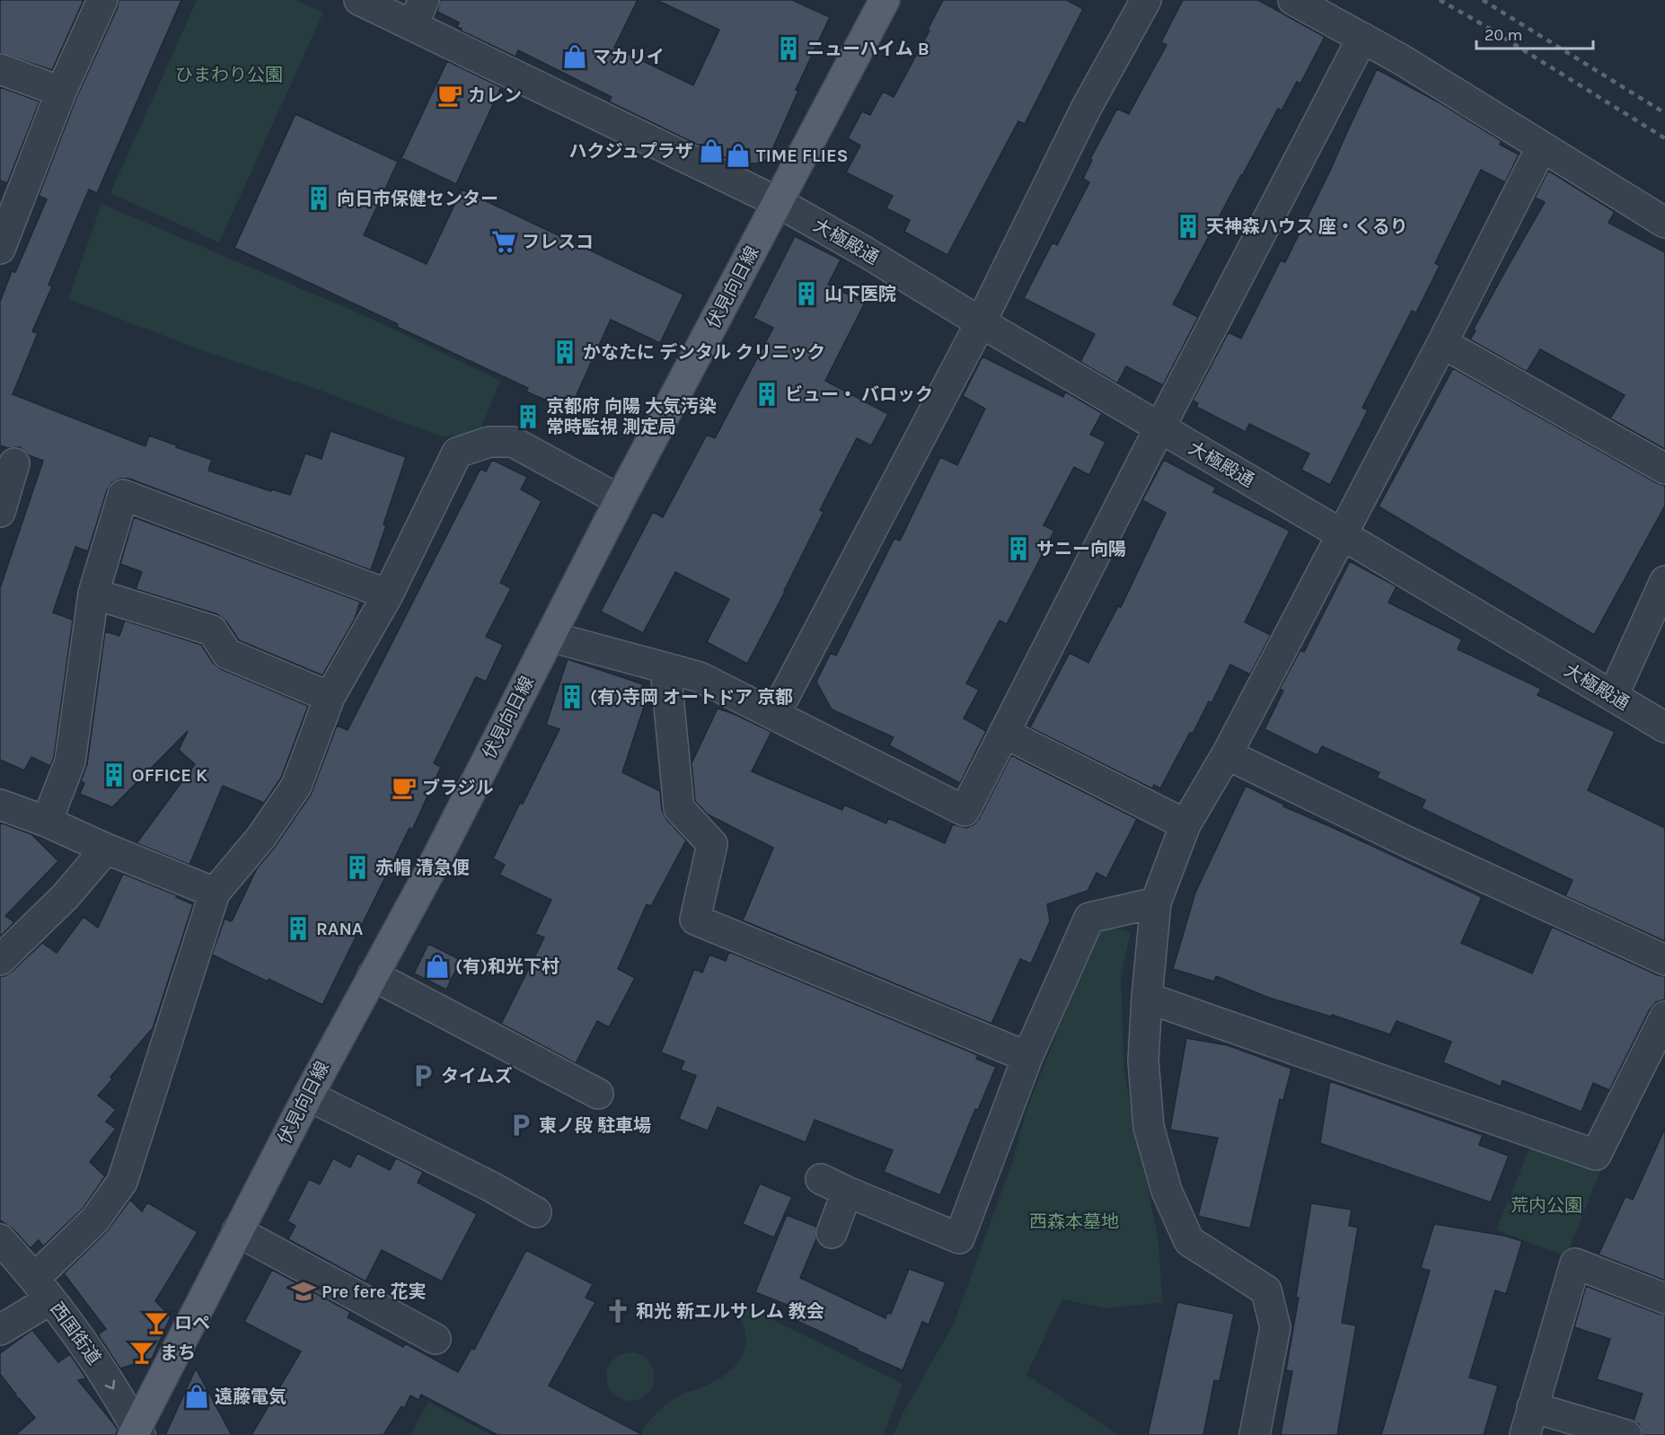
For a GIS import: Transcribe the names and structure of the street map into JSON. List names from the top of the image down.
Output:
{
  "streets": {
    "main road": ["伏見向日線"],
    "street": ["大極殿通", "西国街道"]
  },
  "crossings": [
    ["大極殿通", "伏見向日線"],
    ["伏見向日線", "西国街道"]
  ],
  "one_way": ["西国街道"],
  "parks": ["ひまわり公園", "荒内公園", "西森本墓地"],
  "places": {
    "building": [
      "ニューハイム B",
      "向日市保健センター",
      "天神森ハウス 座・くるり",
      "山下医院",
      "かなたに デンタル クリニック",
      "ビュー・ バロック",
      "京都府 向陽 大気汚染 常時監視 測定局",
      "サニー向陽",
      "(有)寺岡 オートドア 京都",
      "OFFICE K",
      "赤帽 清急便",
      "RANA"
    ],
    "shop": [
      "マカリイ",
      "ハクジュプラザ",
      "TIME FLIES",
      "(有)和光下村",
      "遠藤電気"
    ],
    "cafe": ["カレン", "ブラジル"],
    "supermarket": ["フレスコ"],
    "parking": ["タイムズ", "東ノ段 駐車場"],
    "school or university": ["Pre fere 花実"],
    "church": ["和光 新エルサレム 教会"],
    "bar": ["ロぺ", "まち"]
  },
  "scale_bar": "20 m"
}
